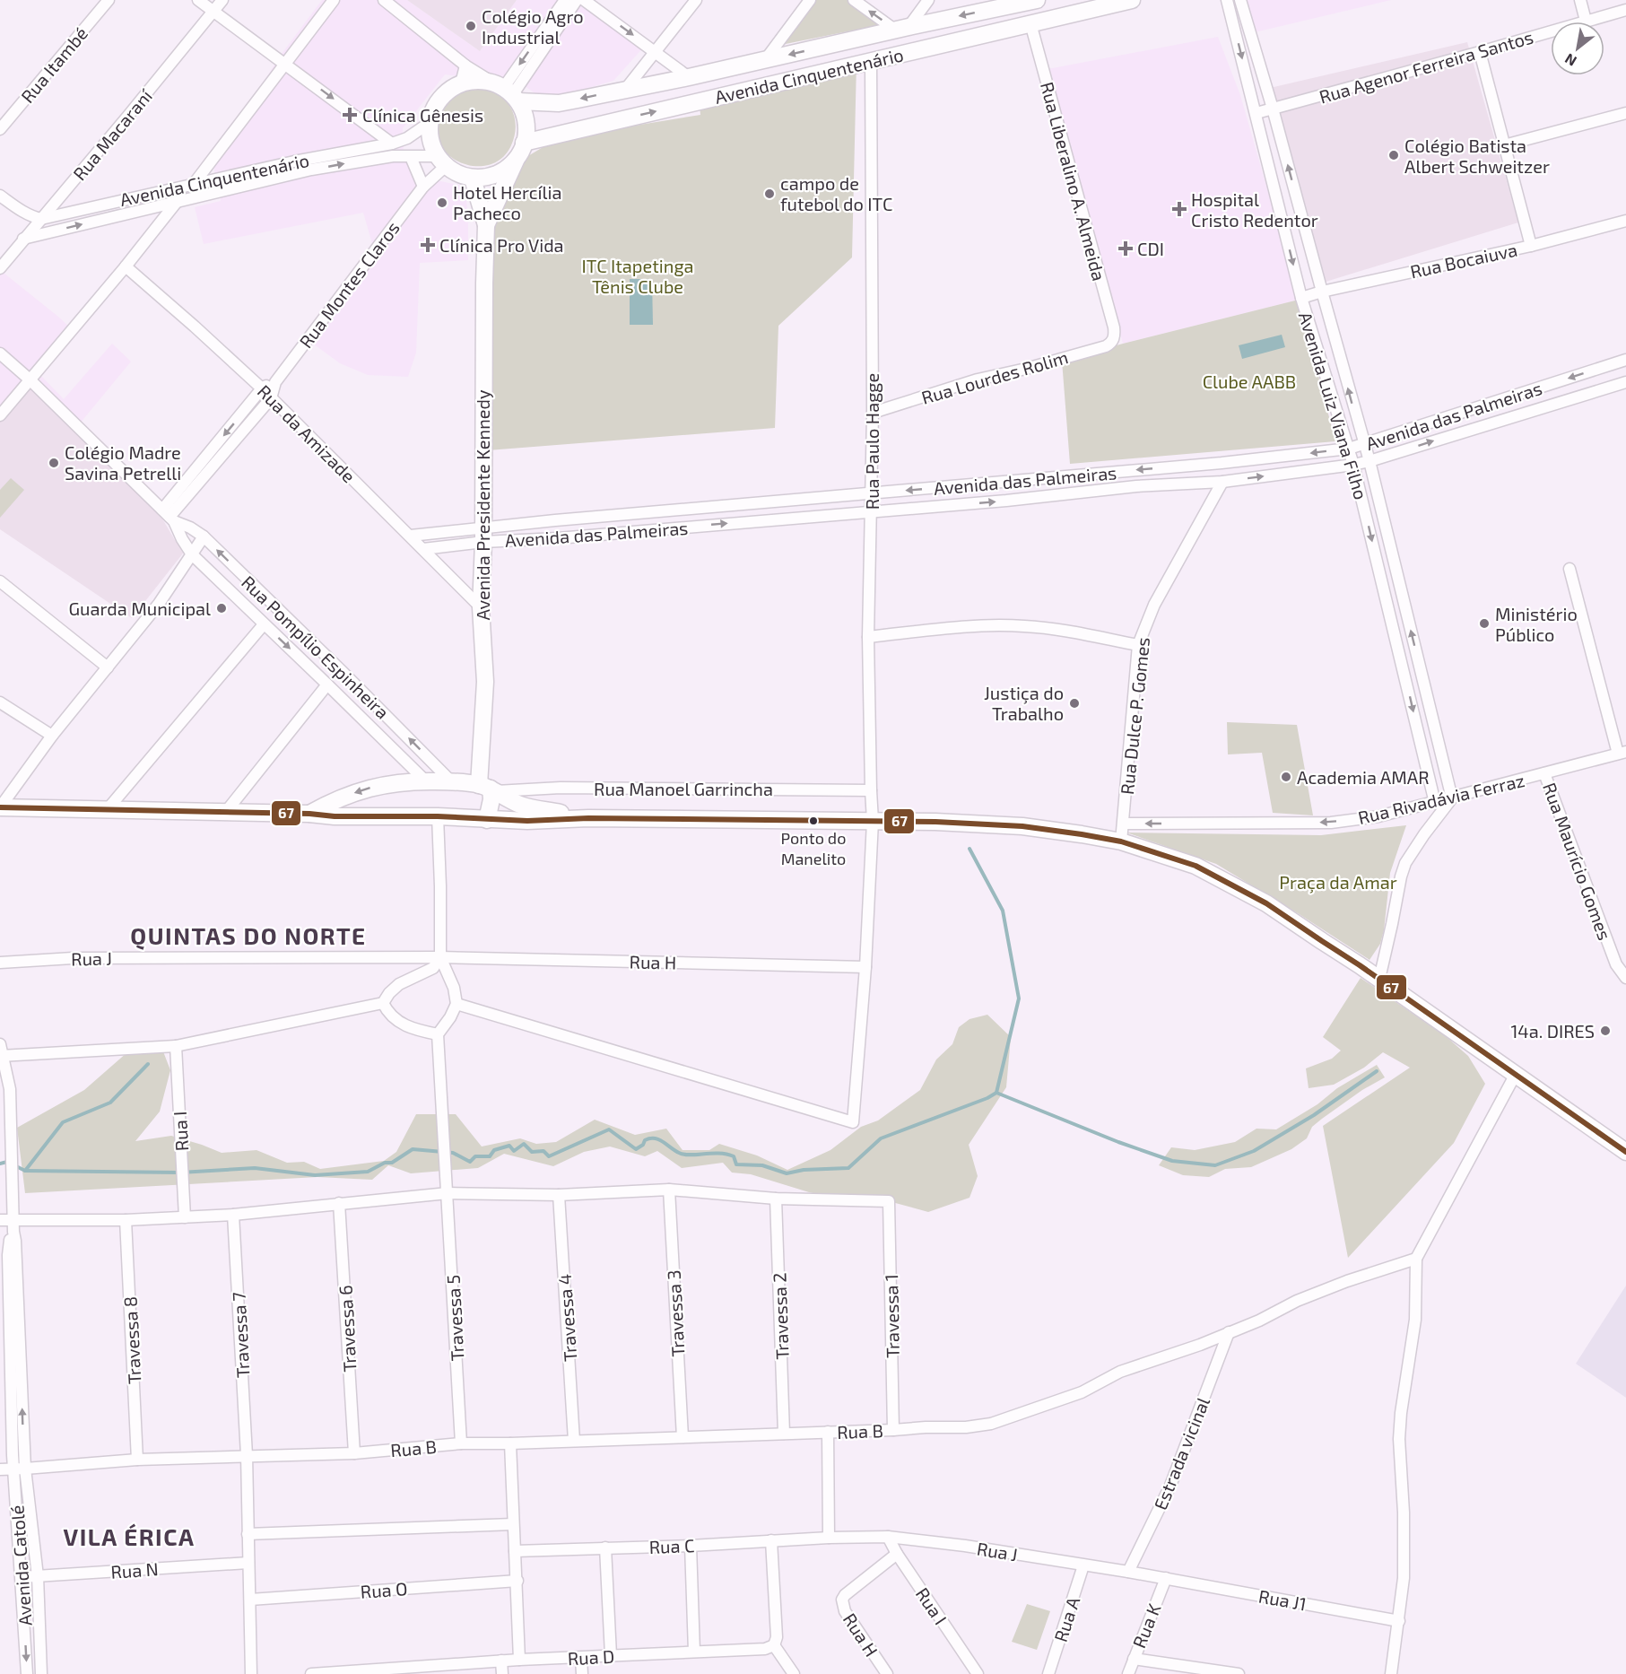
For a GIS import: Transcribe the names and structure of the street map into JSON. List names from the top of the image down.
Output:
{
  "streets": {
    "main road": ["Avenida Cinquentenário", "Avenida Presidente Kennedy"],
    "street": [
      "Rua Itambé",
      "Rua Agenor Ferreira Santos",
      "Rua Macaraní",
      "Rua Liberalino A. Almeida",
      "Rua Bocaiuva",
      "Rua Montes Claros",
      "Rua Lourdes Rolim",
      "Avenida Luiz Viana Filho",
      "Avenida das Palmeiras",
      "Rua da Amizade",
      "Rua Paulo Hagge",
      "Rua Pompílio Espinheira",
      "Rua Dulce P. Gomes",
      "Rua Manoel Garrincha",
      "Rua Rivadávia Ferraz",
      "Rua Maurício Gomes",
      "Rua J",
      "Rua H",
      "Rua I",
      "Travessa 3",
      "Travessa 2",
      "Travessa 1",
      "Travessa 5",
      "Travessa 4",
      "Travessa 6",
      "Travessa 7",
      "Travessa 8",
      "Rua B",
      "Estrada vicinal",
      "Rua C",
      "Avenida Catolé",
      "Rua N",
      "Rua O",
      "Rua J1",
      "Rua A",
      "Rua K",
      "Rua D"
    ]
  },
  "crossings": [
    ["Rua Agenor Ferreira Santos", "Avenida Luiz Viana Filho"],
    ["Avenida Cinquentenário", "Rua Macaraní"],
    ["Avenida Cinquentenário", "Rua Liberalino A. Almeida"],
    ["Avenida Cinquentenário", "Rua Montes Claros"],
    ["Avenida Cinquentenário", "Rua Paulo Hagge"],
    ["Avenida Cinquentenário", "Avenida Presidente Kennedy"],
    ["Rua Liberalino A. Almeida", "Rua Lourdes Rolim"],
    ["Rua Bocaiuva", "Avenida Luiz Viana Filho"],
    ["Rua Montes Claros", "Rua da Amizade"],
    ["Rua Montes Claros", "Avenida Presidente Kennedy"],
    ["Rua Montes Claros", "Rua Pompílio Espinheira"],
    ["Rua Lourdes Rolim", "Rua Paulo Hagge"],
    ["Avenida Luiz Viana Filho", "Avenida das Palmeiras"],
    ["Avenida Luiz Viana Filho", "Rua Rivadávia Ferraz"],
    ["Avenida das Palmeiras", "Rua da Amizade"],
    ["Avenida das Palmeiras", "Rua Paulo Hagge"],
    ["Avenida das Palmeiras", "Avenida Presidente Kennedy"],
    ["Avenida das Palmeiras", "Rua Dulce P. Gomes"],
    ["Rua da Amizade", "Avenida Presidente Kennedy"],
    ["Rua Paulo Hagge", "Rua Manoel Garrincha"],
    ["Avenida Presidente Kennedy", "Rua Manoel Garrincha"],
    ["Rua Dulce P. Gomes", "Rua Rivadávia Ferraz"],
    ["Rua Rivadávia Ferraz", "Rua Maurício Gomes"],
    ["Rua J", "Rua H"],
    ["Rua J", "Rua I"],
    ["Rua J", "Rua B"],
    ["Rua J", "Estrada vicinal"],
    ["Rua J", "Rua C"],
    ["Rua J", "Rua J1"],
    ["Rua J", "Rua A"],
    ["Rua J", "Rua K"],
    ["Rua H", "Rua I"],
    ["Travessa 3", "Rua B"],
    ["Travessa 2", "Travessa 1"],
    ["Travessa 2", "Rua B"],
    ["Travessa 1", "Rua B"],
    ["Travessa 5", "Rua B"],
    ["Travessa 4", "Rua B"],
    ["Travessa 6", "Rua B"],
    ["Travessa 7", "Rua B"],
    ["Travessa 7", "Rua N"],
    ["Travessa 7", "Rua O"],
    ["Travessa 8", "Rua B"],
    ["Rua B", "Estrada vicinal"],
    ["Rua B", "Rua C"],
    ["Rua B", "Avenida Catolé"],
    ["Avenida Catolé", "Rua N"],
    ["Rua J1", "Rua K"]
  ],
  "one_way": ["Rua Rivadávia Ferraz"],
  "districts": ["QUINTAS DO NORTE", "VILA ÉRICA"],
  "parks": ["ITC Itapetinga Tênis Clube", "Clube AABB", "Praça da Amar"],
  "places": {
    "other": [
      "Colégio Agro Industrial",
      "Colégio Batista Albert Schweitzer",
      "campo de futebol do ITC",
      "Hotel Hercília Pacheco",
      "Colégio Madre Savina Petrelli",
      "Guarda Municipal",
      "Ministério Público",
      "Justiça do Trabalho",
      "Academia AMAR",
      "Ponto do Manelito",
      "14a. DIRES"
    ],
    "health": [
      "Clínica Gênesis",
      "Hospital Cristo Redentor",
      "Clínica Pro Vida",
      "CDI"
    ]
  },
  "lines": ["transit line 67"],
  "north": "bottom left"
}
